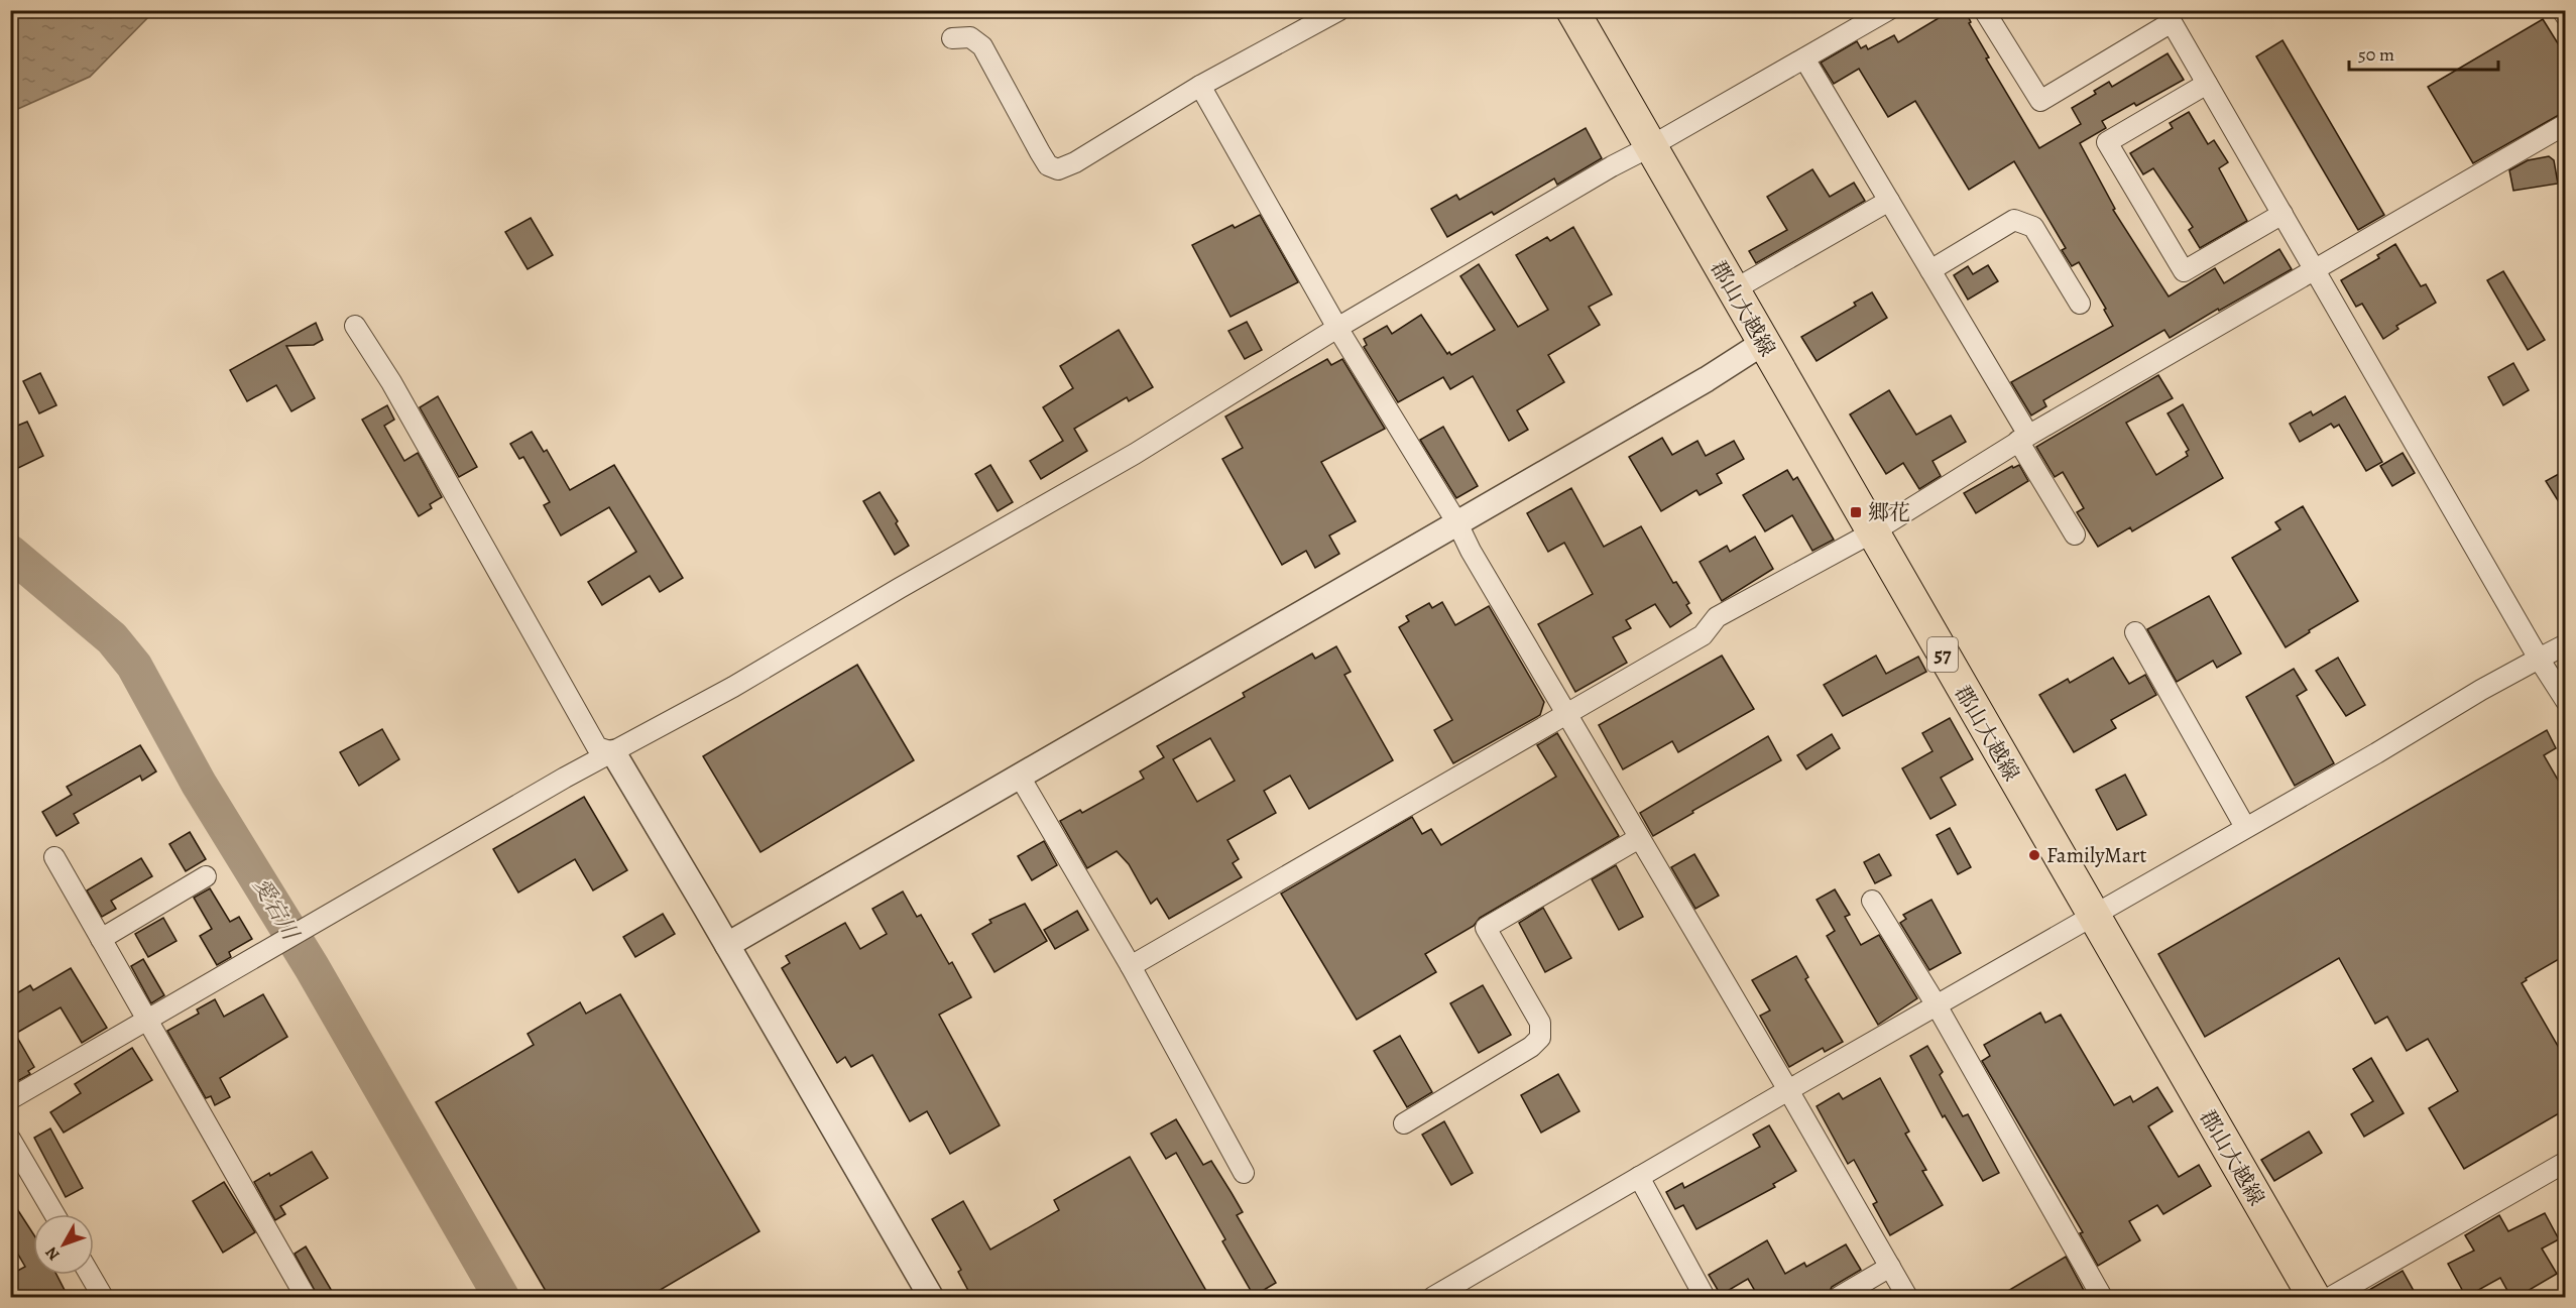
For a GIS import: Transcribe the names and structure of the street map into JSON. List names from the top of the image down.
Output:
{
  "streets": {
    "main road": ["郡山大越線", "57"]
  },
  "water": ["愛宕川"],
  "places": {
    "transit": ["郷花"],
    "other": ["FamilyMart"]
  },
  "scale_bar": "50 m",
  "north": "bottom left"
}
